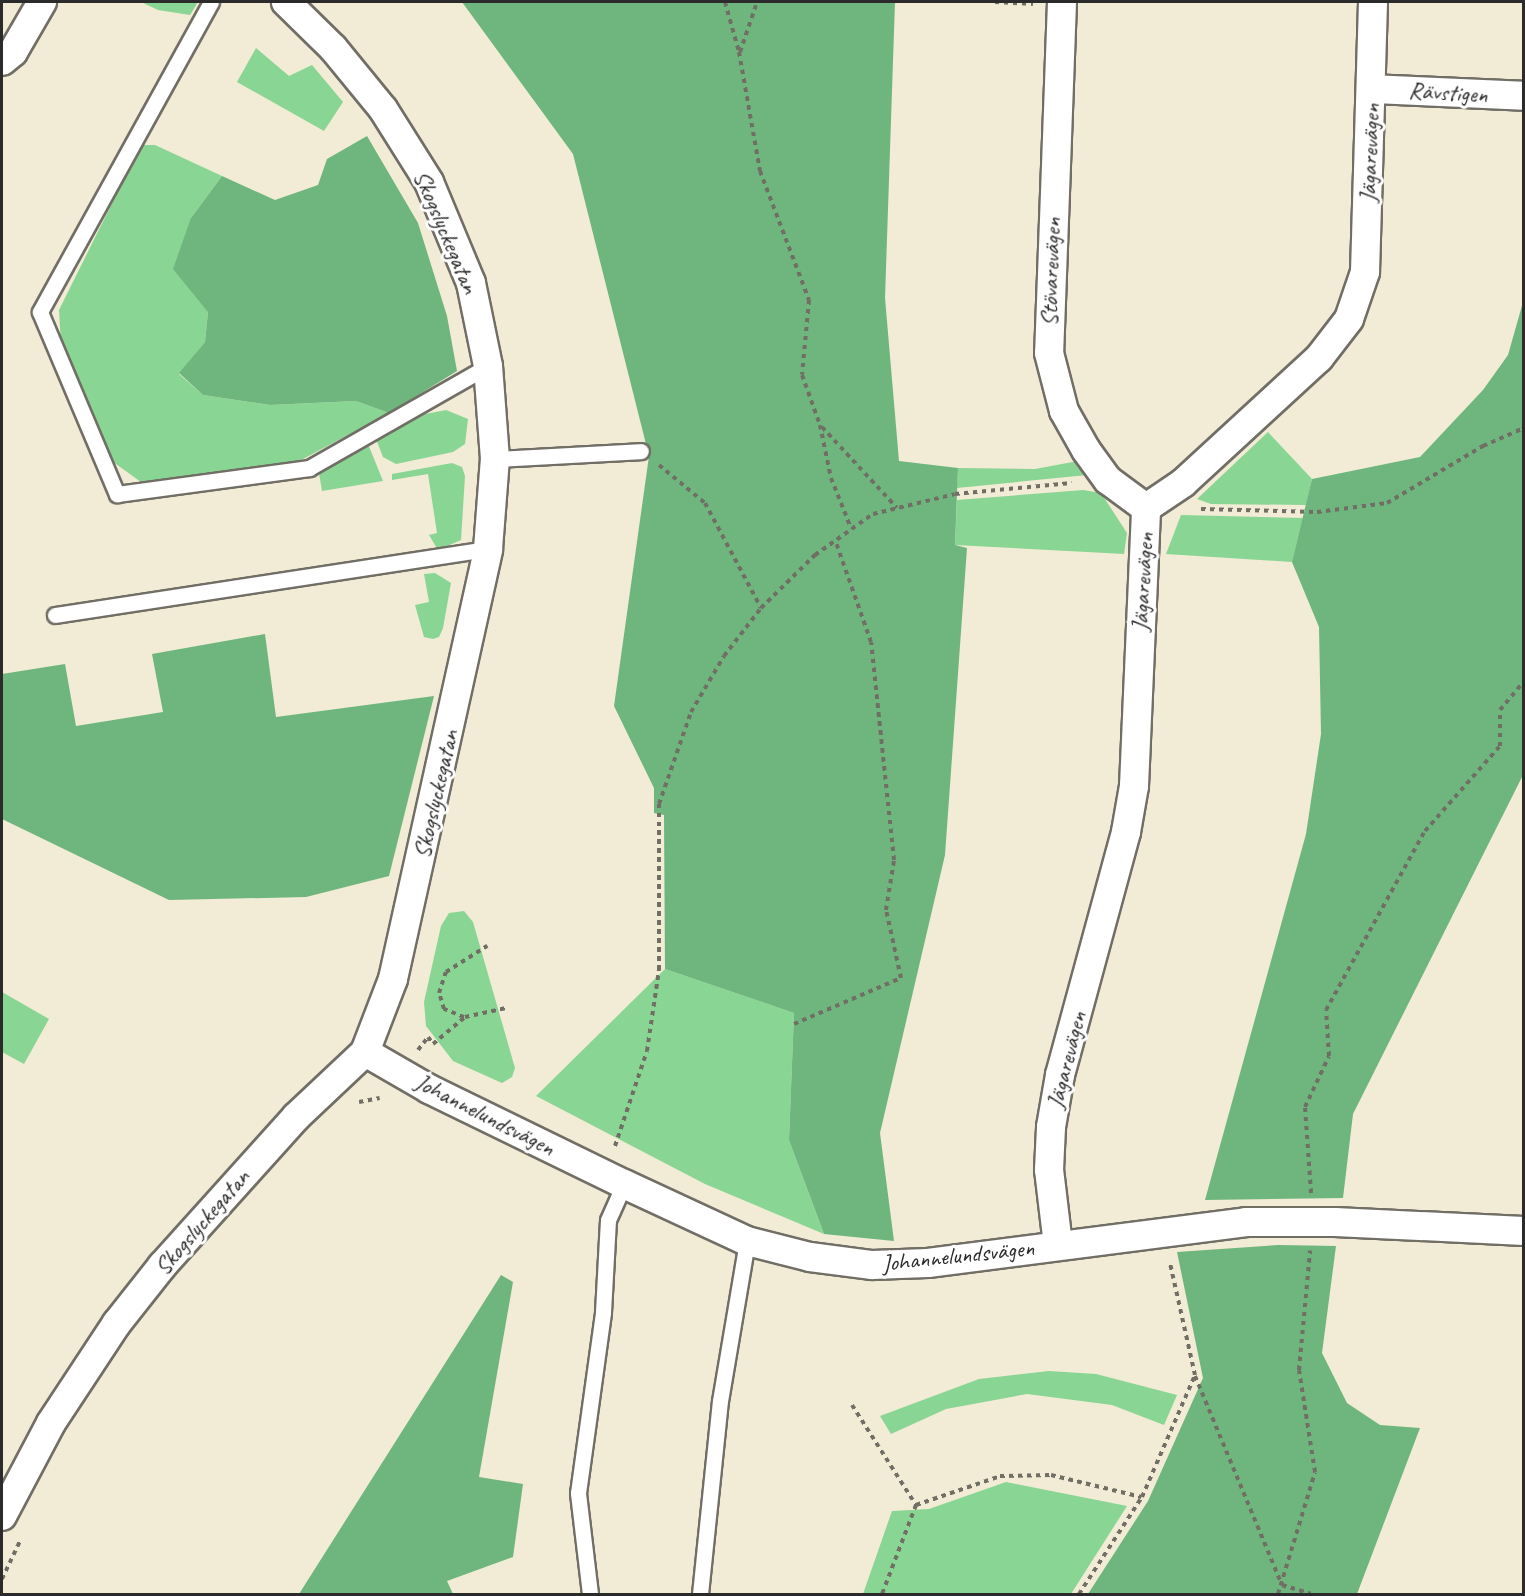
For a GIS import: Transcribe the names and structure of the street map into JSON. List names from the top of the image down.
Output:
{
  "streets": {
    "street": [
      "Rävstigen",
      "Jägarevägen",
      "Skogslyckegatan",
      "Stövarevägen",
      "Johannelundsvägen"
    ]
  },
  "crossings": [
    ["Rävstigen", "Jägarevägen"],
    ["Jägarevägen", "Stövarevägen"],
    ["Jägarevägen", "Johannelundsvägen"],
    ["Skogslyckegatan", "Johannelundsvägen"]
  ]
}
